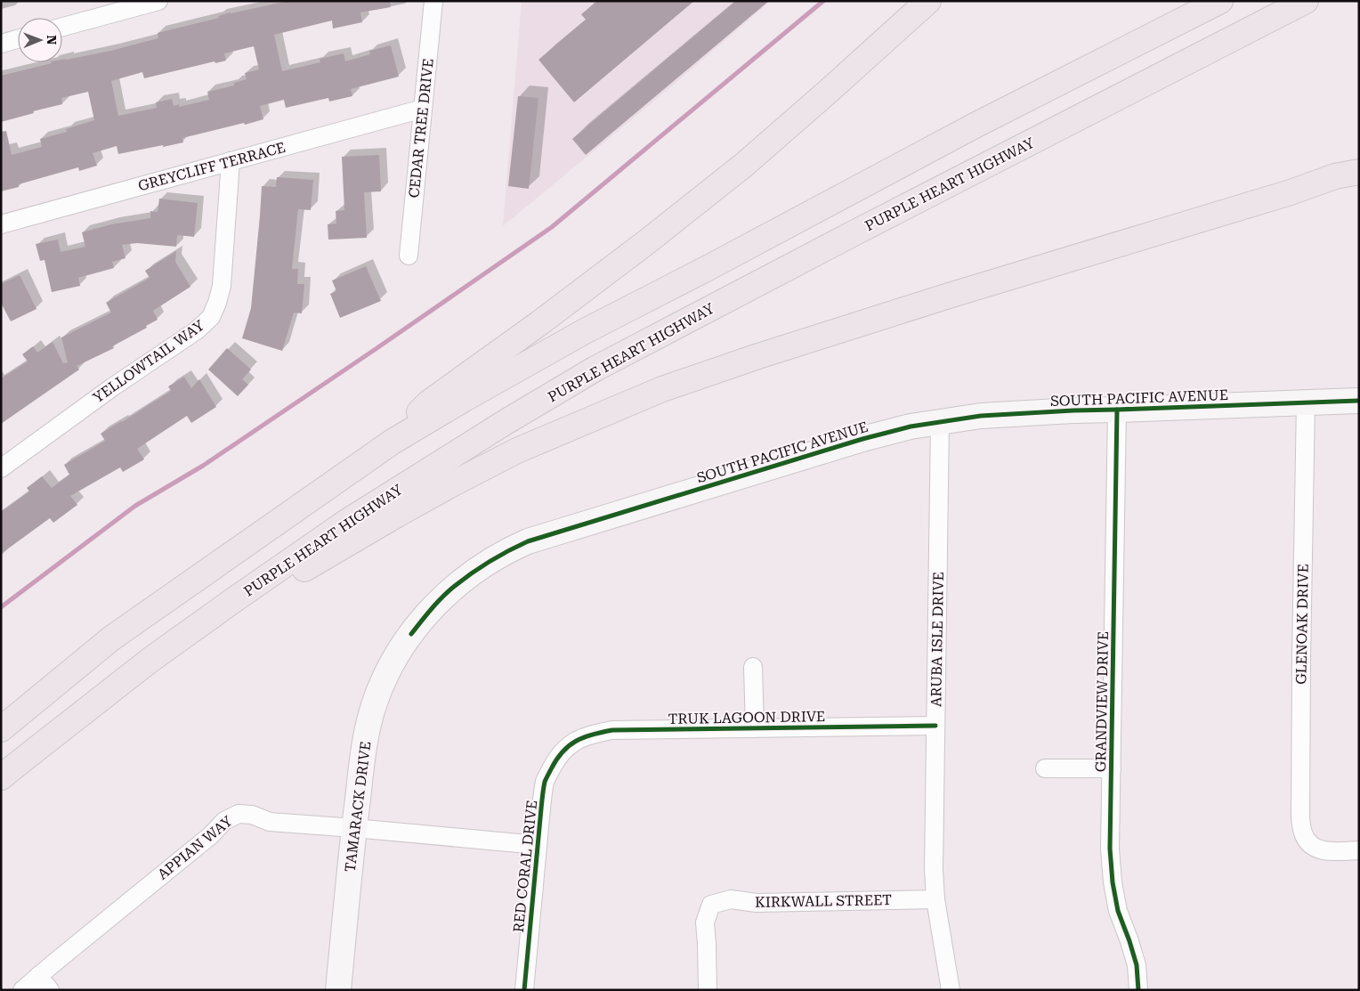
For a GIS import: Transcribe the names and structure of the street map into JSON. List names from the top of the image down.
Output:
{
  "streets": {
    "highway": ["PURPLE HEART HIGHWAY"],
    "street": [
      "CEDAR TREE DRIVE",
      "GREYCLIFF TERRACE",
      "YELLOWTAIL WAY",
      "SOUTH PACIFIC AVENUE",
      "GLENOAK DRIVE",
      "ARUBA ISLE DRIVE",
      "GRANDVIEW DRIVE",
      "TRUK LAGOON DRIVE",
      "TAMARACK DRIVE",
      "APPIAN WAY",
      "RED CORAL DRIVE",
      "KIRKWALL STREET"
    ]
  },
  "crossings": [
    ["CEDAR TREE DRIVE", "GREYCLIFF TERRACE"],
    ["GREYCLIFF TERRACE", "YELLOWTAIL WAY"],
    ["SOUTH PACIFIC AVENUE", "GLENOAK DRIVE"],
    ["SOUTH PACIFIC AVENUE", "ARUBA ISLE DRIVE"],
    ["SOUTH PACIFIC AVENUE", "GRANDVIEW DRIVE"],
    ["SOUTH PACIFIC AVENUE", "TAMARACK DRIVE"],
    ["ARUBA ISLE DRIVE", "TRUK LAGOON DRIVE"],
    ["ARUBA ISLE DRIVE", "KIRKWALL STREET"],
    ["TRUK LAGOON DRIVE", "RED CORAL DRIVE"],
    ["TAMARACK DRIVE", "APPIAN WAY"],
    ["APPIAN WAY", "RED CORAL DRIVE"]
  ],
  "north": "right"
}
